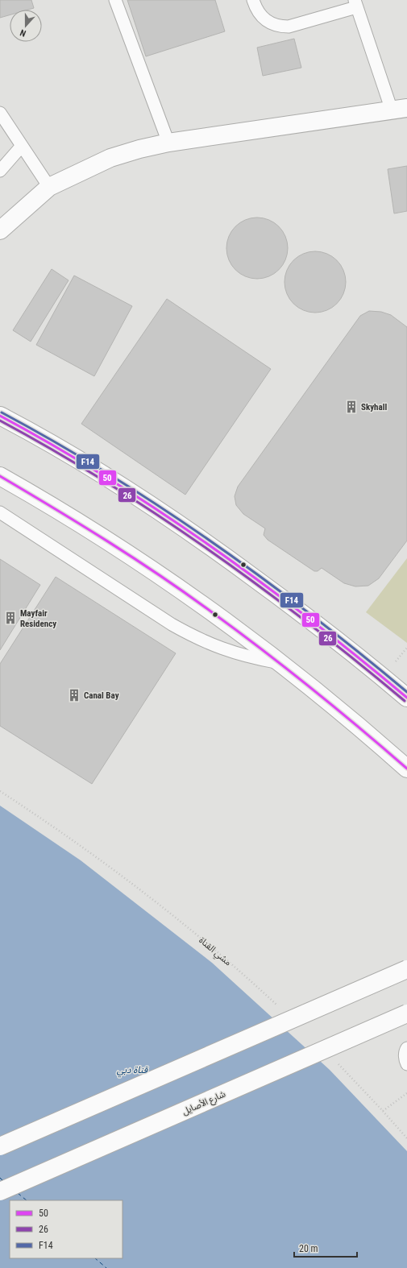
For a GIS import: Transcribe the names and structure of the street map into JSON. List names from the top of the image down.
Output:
{
  "streets": {
    "street": ["شارع الأصايل"],
    "path": ["مشي القناة"]
  },
  "water": ["قناة دبي"],
  "places": {
    "building": ["Skyhall", "Mayfair Residency", "Canal Bay"]
  },
  "lines": ["transit line F14", "transit line 50", "transit line 26"],
  "legend": ["50", "26", "F14"],
  "scale_bar": "20 m",
  "north": "bottom"
}
